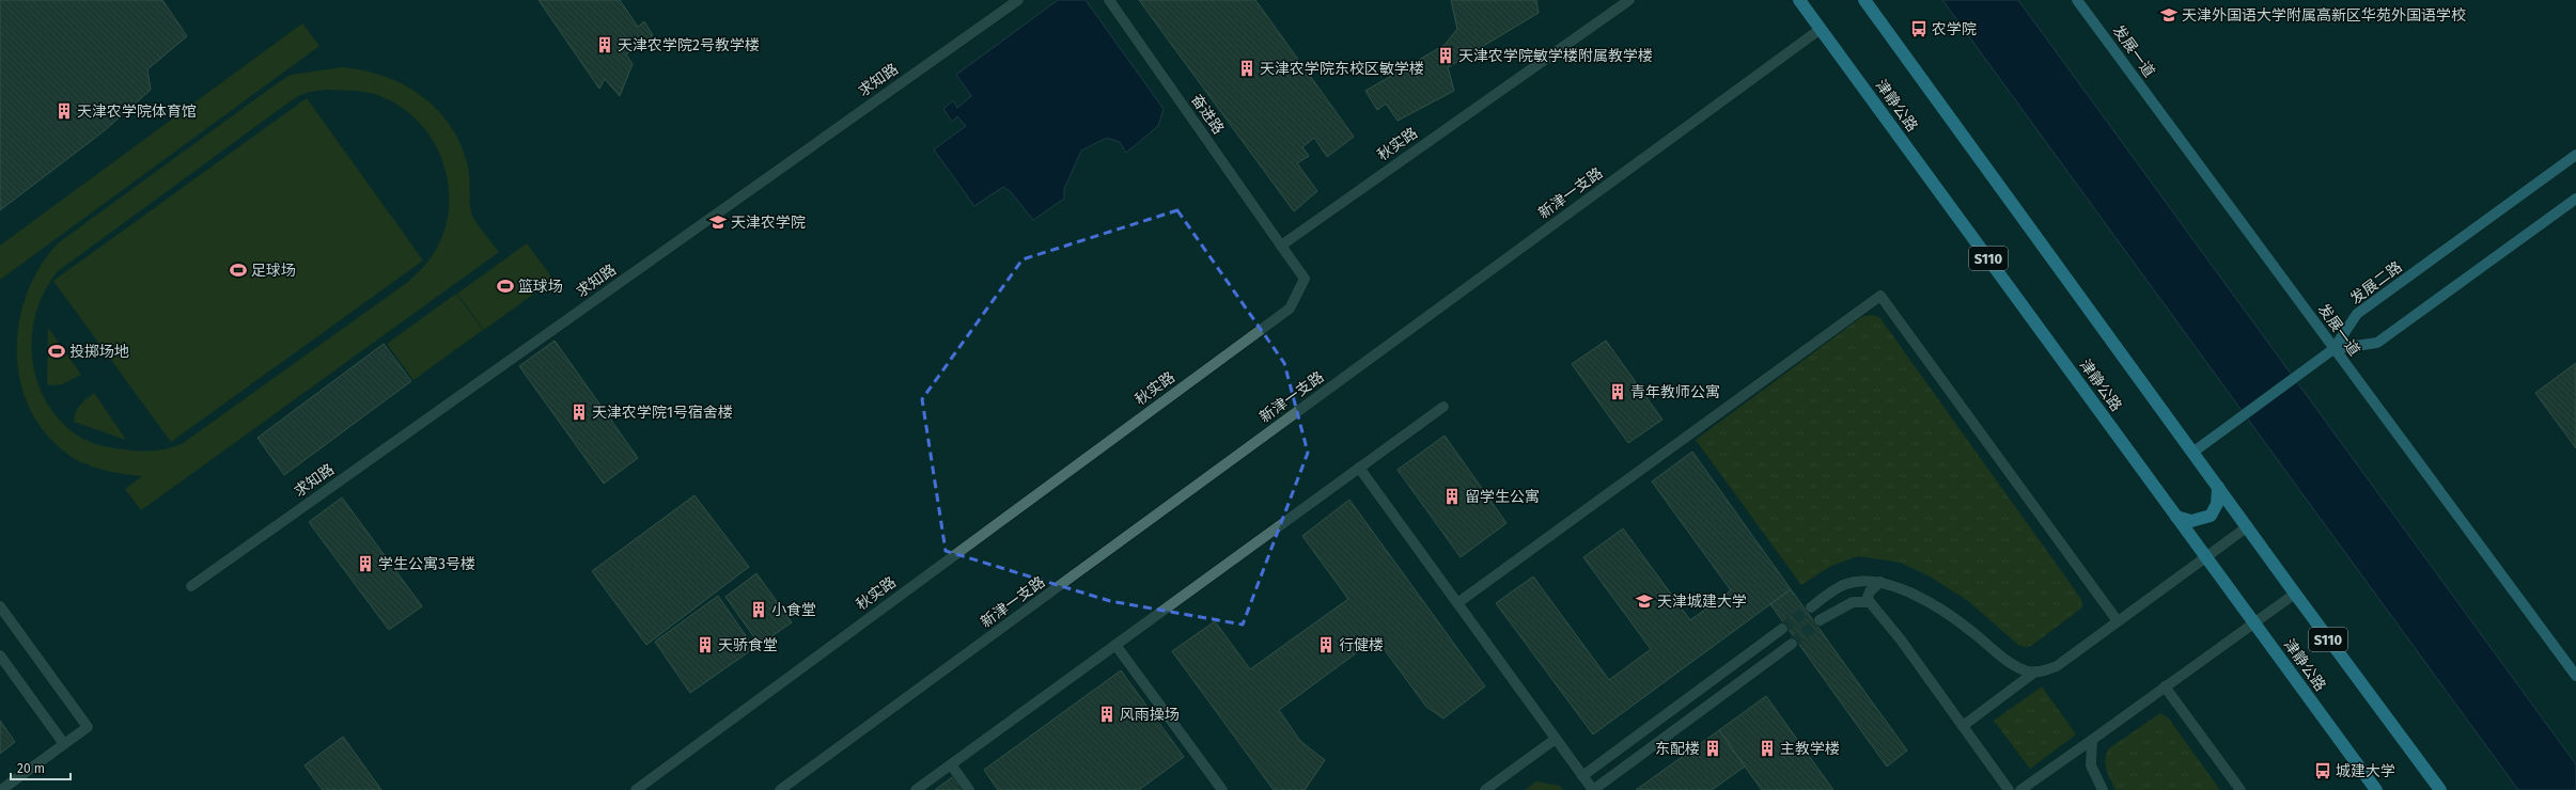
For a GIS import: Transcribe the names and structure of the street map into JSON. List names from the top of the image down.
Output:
{
  "streets": {
    "highway": ["津静公路", "S110"],
    "main road": ["发展一道", "发展二路"],
    "street": [
      "求知路",
      "奋进路",
      "秋实路",
      "新津一支路"
    ]
  },
  "crossings": [
    ["发展一道", "发展二路"],
    ["津静公路", "新津一支路"],
    ["奋进路", "秋实路"]
  ],
  "places": {
    "school or university": ["天津外国语大学附属高新区华苑外国语学校", "天津农学院", "天津城建大学"],
    "bus stop": ["农学院", "城建大学"],
    "building": [
      "天津农学院2号教学楼",
      "天津农学院敏学楼附属教学楼",
      "天津农学院东校区敏学楼",
      "天津农学院体育馆",
      "青年教师公寓",
      "天津农学院1号宿舍楼",
      "留学生公寓",
      "学生公寓3号楼",
      "小食堂",
      "天骄食堂",
      "行健楼",
      "风雨操场",
      "东配楼",
      "主教学楼"
    ],
    "sports": ["足球场", "篮球场", "投掷场地"]
  },
  "scale_bar": "20 m"
}
